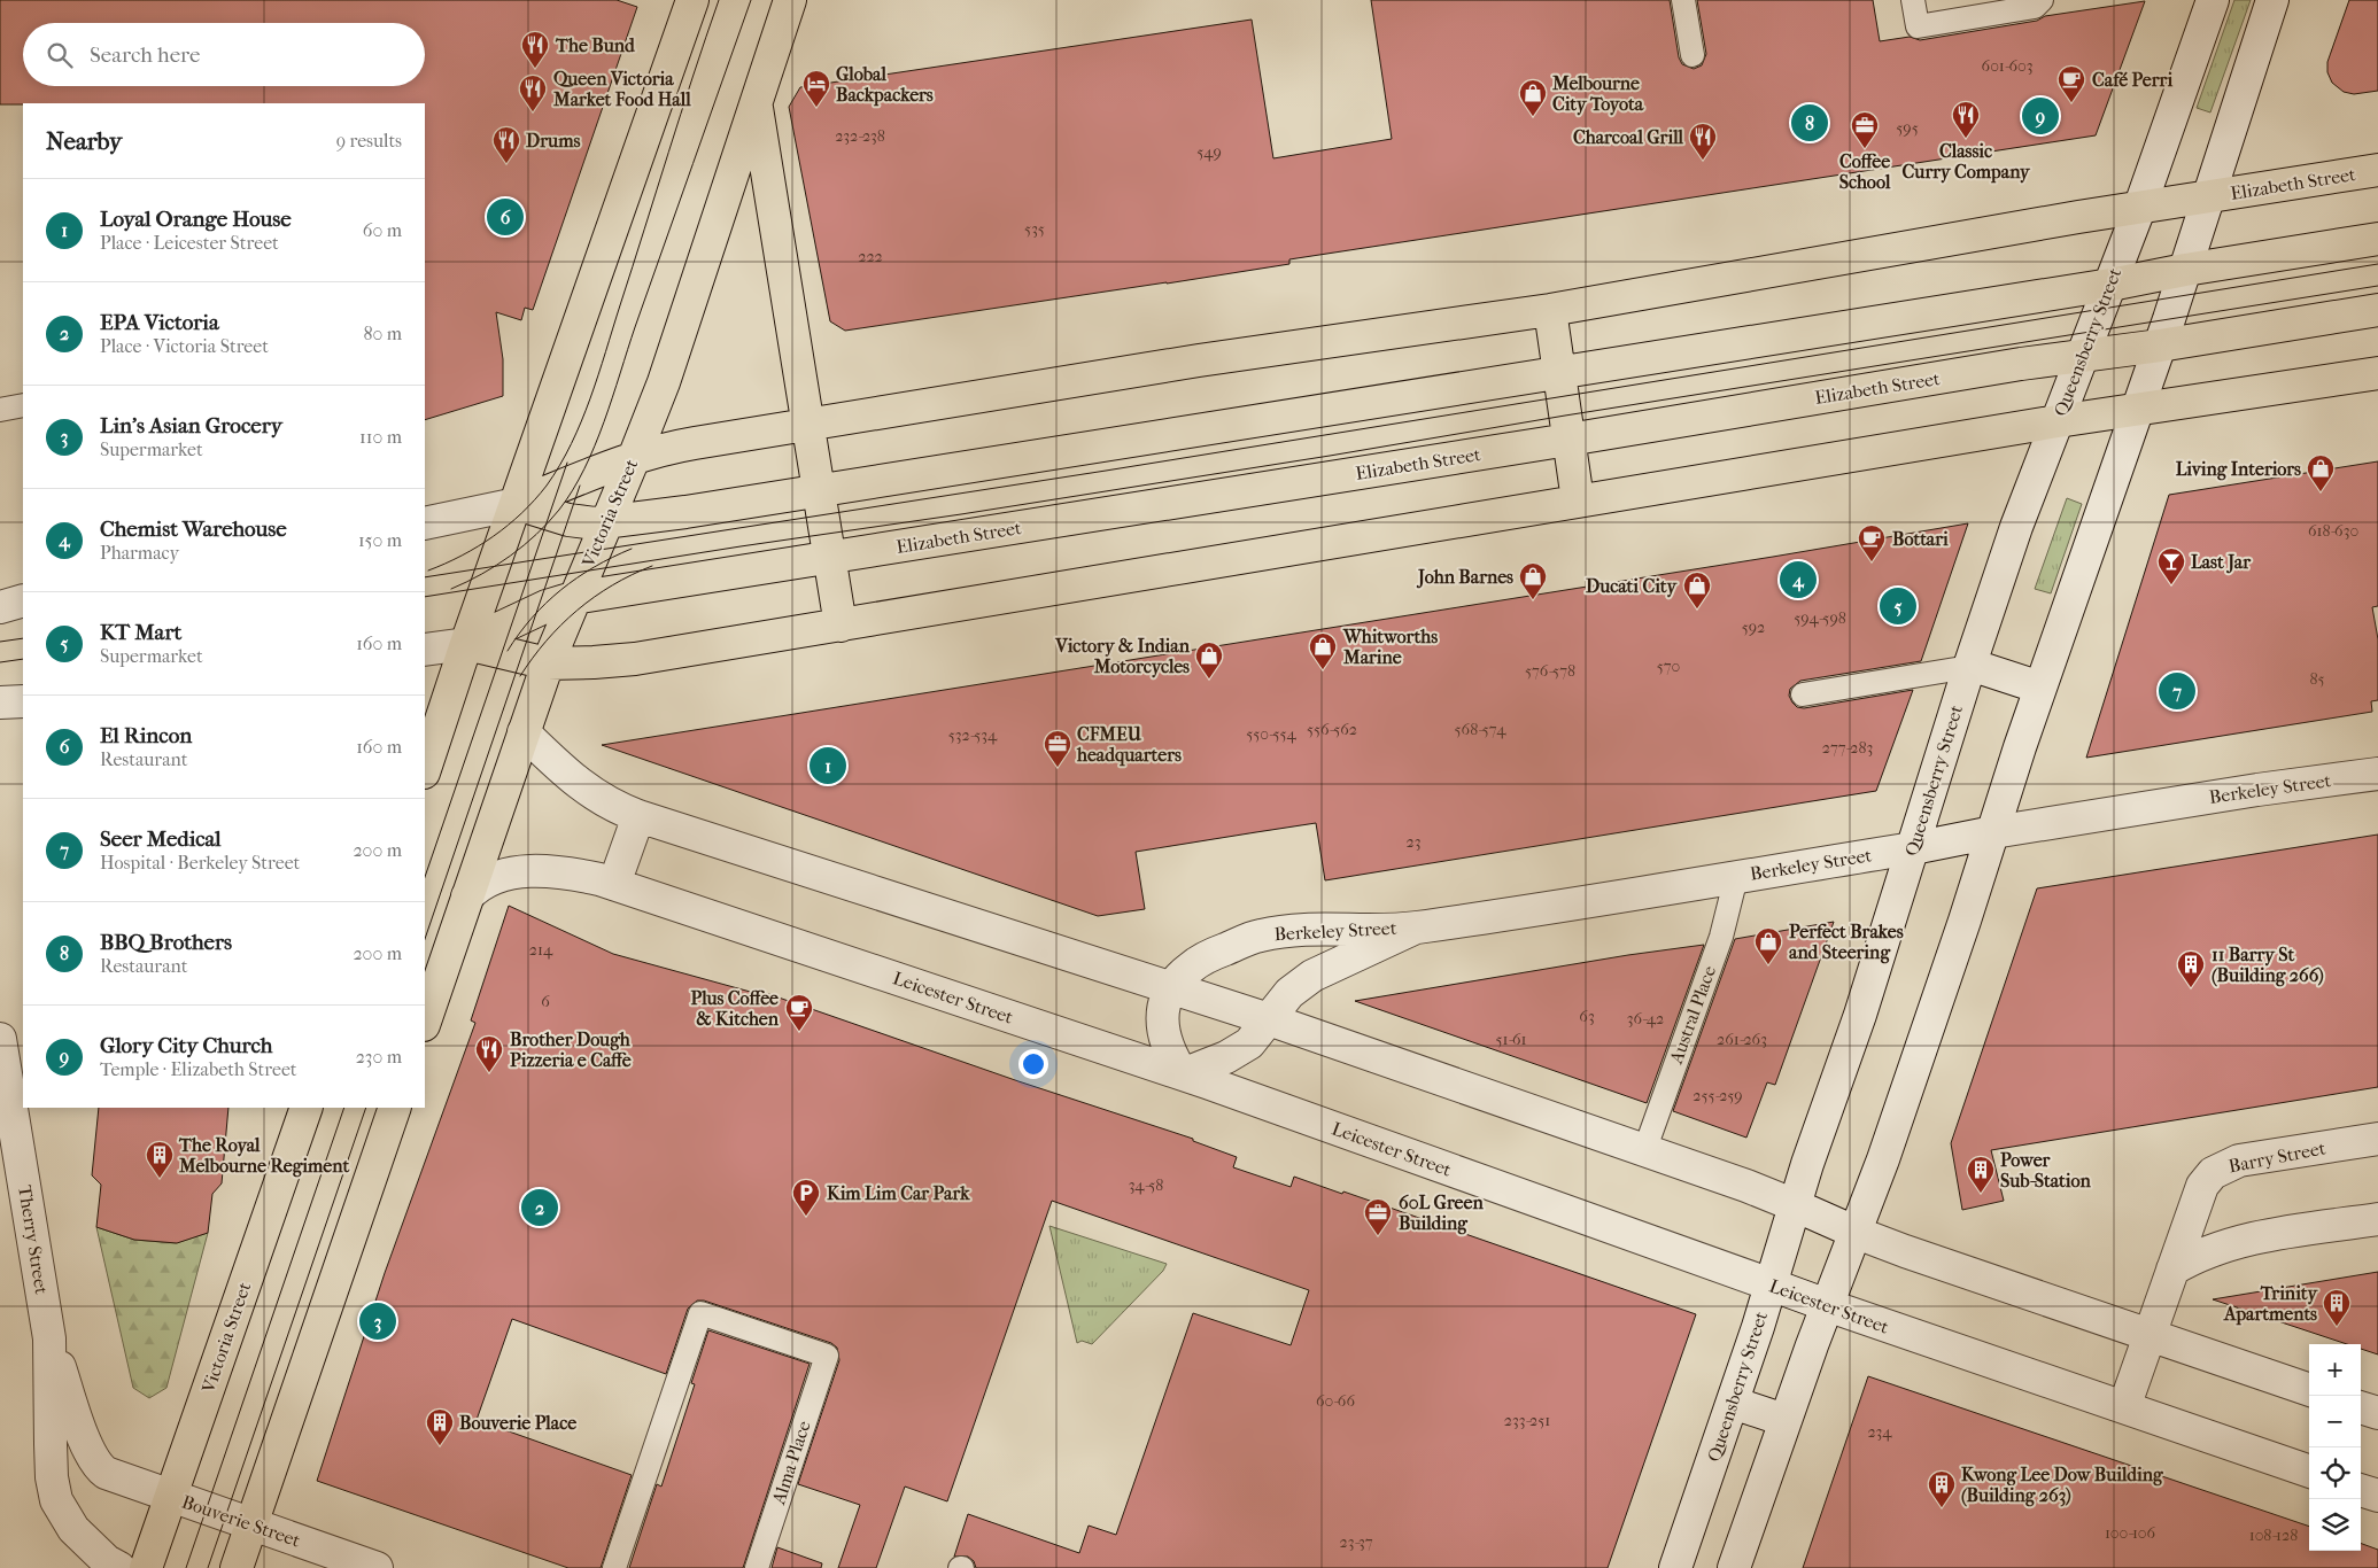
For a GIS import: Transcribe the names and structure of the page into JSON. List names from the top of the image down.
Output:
{
  "streets": {
    "main road": ["Elizabeth Street", "Victoria Street"],
    "street": [
      "Queensberry Street",
      "Berkeley Street",
      "Leicester Street",
      "Barry Street",
      "Therry Street",
      "Bouverie Street"
    ],
    "lane": ["Austral Place", "Alma Place"]
  },
  "crossings": [
    ["Elizabeth Street", "Queensberry Street"],
    ["Elizabeth Street", "Victoria Street"],
    ["Queensberry Street", "Berkeley Street"],
    ["Queensberry Street", "Leicester Street"],
    ["Victoria Street", "Leicester Street"],
    ["Victoria Street", "Therry Street"],
    ["Victoria Street", "Bouverie Street"],
    ["Berkeley Street", "Leicester Street"],
    ["Berkeley Street", "Austral Place"],
    ["Leicester Street", "Barry Street"],
    ["Therry Street", "Bouverie Street"]
  ],
  "places": {
    "restaurant": [
      "The Bund",
      "Queen Victoria Market Food Hall",
      "Classic Curry Company",
      "Charcoal Grill",
      "Drums",
      "Brother Dough Pizzeria e Caffe"
    ],
    "cafe": ["Café Perri", "Bottari", "Plus Coffee & Kitchen"],
    "hotel": ["Global Backpackers"],
    "shop": [
      "Melbourne City Toyota",
      "Living Interiors",
      "John Barnes",
      "Ducati City",
      "Whitworths Marine",
      "Victory & Indian Motorcycles",
      "Perfect Brakes and Steering"
    ],
    "office": ["Coffee School", "CFMEU headquarters", "60L Green Building"],
    "bar": ["Last Jar"],
    "building": [
      "11 Barry St (Building 266)",
      "The Royal Melbourne Regiment",
      "Power Sub-Station",
      "Trinity Apartments",
      "Bouverie Place",
      "Kwong Lee Dow Building (Building 263)"
    ],
    "parking": ["Kim Lim Car Park"]
  },
  "house_numbers": [
    "601-603",
    "595",
    "232-238",
    "549",
    "535",
    "222",
    "618-630",
    "594-598",
    "592",
    "570",
    "576-578",
    "85",
    "556-562",
    "568-574",
    "550-554",
    "532-534",
    "277-283",
    "23",
    "214",
    "6",
    "63",
    "36-42",
    "51-61",
    "261-263",
    "255-259",
    "34-58",
    "60-66",
    "233-251",
    "234",
    "100-106",
    "108-128",
    "23-37"
  ],
  "page": {
    "search": "Search here",
    "pins": [
      "9",
      "8",
      "6",
      "4",
      "5",
      "7",
      "1",
      "2",
      "3"
    ],
    "heading": ["Nearby", "9 results"],
    "list": [
      {
        "mark": "1",
        "name": "Loyal Orange House",
        "note": "Place · Leicester Street",
        "value": "60 m"
      },
      {
        "mark": "2",
        "name": "EPA Victoria",
        "note": "Place · Victoria Street",
        "value": "80 m"
      },
      {
        "mark": "3",
        "name": "Lin's Asian Grocery",
        "note": "Supermarket",
        "value": "110 m"
      },
      {
        "mark": "4",
        "name": "Chemist Warehouse",
        "note": "Pharmacy",
        "value": "150 m"
      },
      {
        "mark": "5",
        "name": "KT Mart",
        "note": "Supermarket",
        "value": "160 m"
      },
      {
        "mark": "6",
        "name": "El Rincon",
        "note": "Restaurant",
        "value": "160 m"
      },
      {
        "mark": "7",
        "name": "Seer Medical",
        "note": "Hospital · Berkeley Street",
        "value": "200 m"
      },
      {
        "mark": "8",
        "name": "BBQ Brothers",
        "note": "Restaurant",
        "value": "200 m"
      },
      {
        "mark": "9",
        "name": "Glory City Church",
        "note": "Temple · Elizabeth Street",
        "value": "230 m"
      }
    ],
    "map_buttons": ["+", "−"]
  }
}
